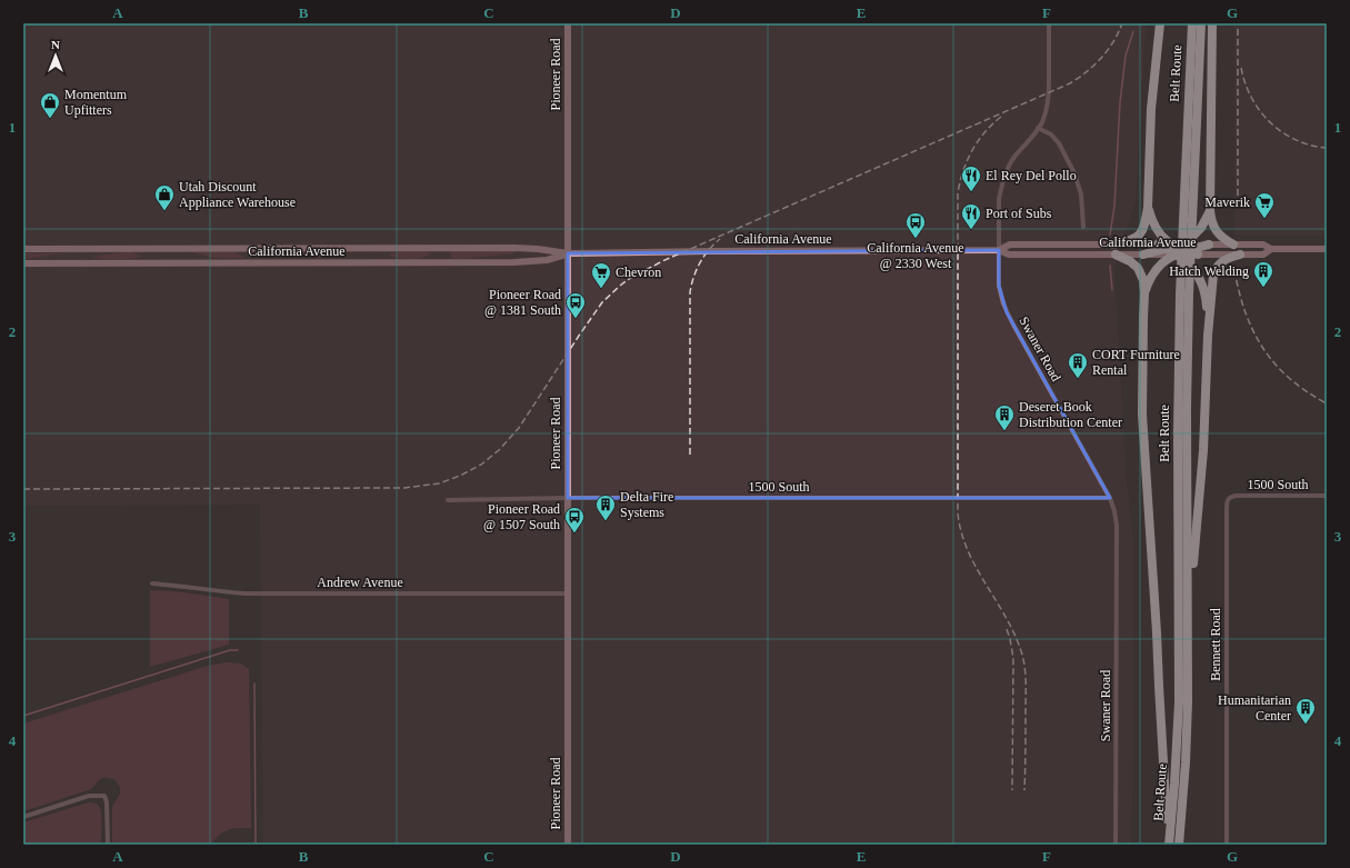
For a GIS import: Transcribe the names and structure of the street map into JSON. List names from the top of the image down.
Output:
{
  "streets": {
    "highway": ["Belt Route"],
    "main road": ["Pioneer Road", "California Avenue"],
    "street": [
      "Swaner Road",
      "1500 South",
      "Andrew Avenue",
      "Bennett Road"
    ]
  },
  "crossings": [
    ["Pioneer Road", "California Avenue"],
    ["Pioneer Road", "1500 South"],
    ["Pioneer Road", "Andrew Avenue"],
    ["California Avenue", "Swaner Road"],
    ["Swaner Road", "1500 South"],
    ["1500 South", "Bennett Road"]
  ],
  "places": {
    "shop": ["Momentum Upfitters", "Utah Discount Appliance Warehouse"],
    "restaurant": ["El Rey Del Pollo", "Port of Subs"],
    "supermarket": ["Maverik", "Chevron"],
    "bus stop": ["California Avenue @ 2330 West", "Pioneer Road @ 1381 South", "Pioneer Road @ 1507 South"],
    "building": [
      "Hatch Welding",
      "CORT Furniture Rental",
      "Deseret Book Distribution Center",
      "Delta Fire Systems",
      "Humanitarian Center"
    ]
  },
  "north": "top",
  "grid": {
    "columns": [
      "A",
      "B",
      "C",
      "D",
      "E",
      "F",
      "G"
    ],
    "rows": [
      "1",
      "2",
      "3",
      "4"
    ]
  }
}
